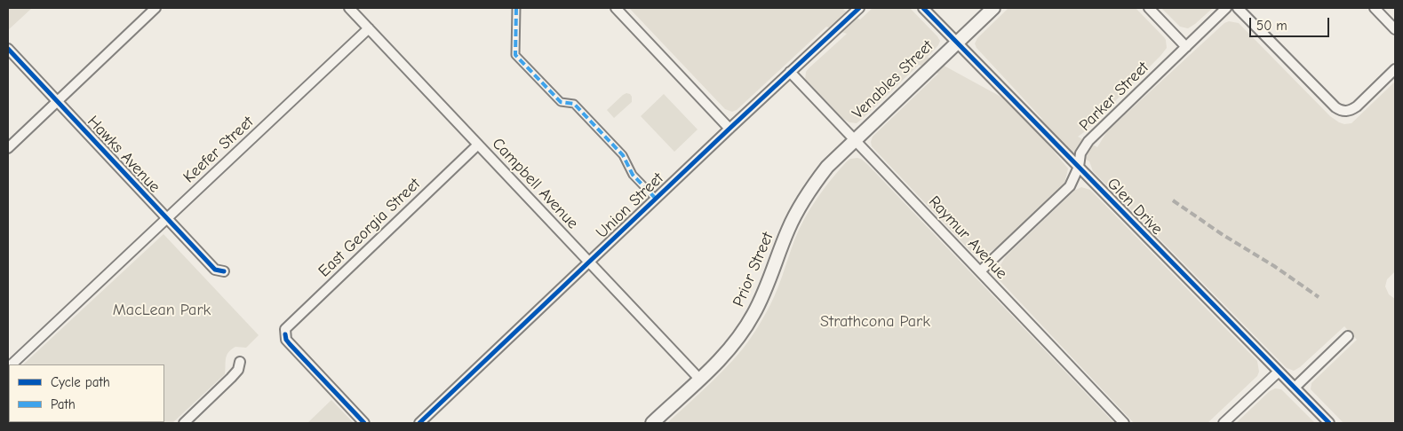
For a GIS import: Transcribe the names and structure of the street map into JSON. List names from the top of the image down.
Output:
{
  "streets": {
    "main road": ["Venables Street", "Prior Street"],
    "street": [
      "Parker Street",
      "Keefer Street",
      "Hawks Avenue",
      "Campbell Avenue",
      "Union Street",
      "Glen Drive",
      "East Georgia Street",
      "Raymur Avenue"
    ]
  },
  "crossings": [
    ["Venables Street", "Glen Drive"],
    ["Venables Street", "Raymur Avenue"],
    ["Venables Street", "Prior Street"],
    ["Parker Street", "Glen Drive"],
    ["Parker Street", "Raymur Avenue"],
    ["Keefer Street", "Hawks Avenue"],
    ["Keefer Street", "Campbell Avenue"],
    ["Campbell Avenue", "Union Street"],
    ["Campbell Avenue", "East Georgia Street"],
    ["Campbell Avenue", "Prior Street"],
    ["Union Street", "Raymur Avenue"],
    ["Raymur Avenue", "Prior Street"]
  ],
  "parks": ["MacLean Park", "Strathcona Park"],
  "legend": ["Cycle path", "Path"],
  "scale_bar": "50 m"
}
